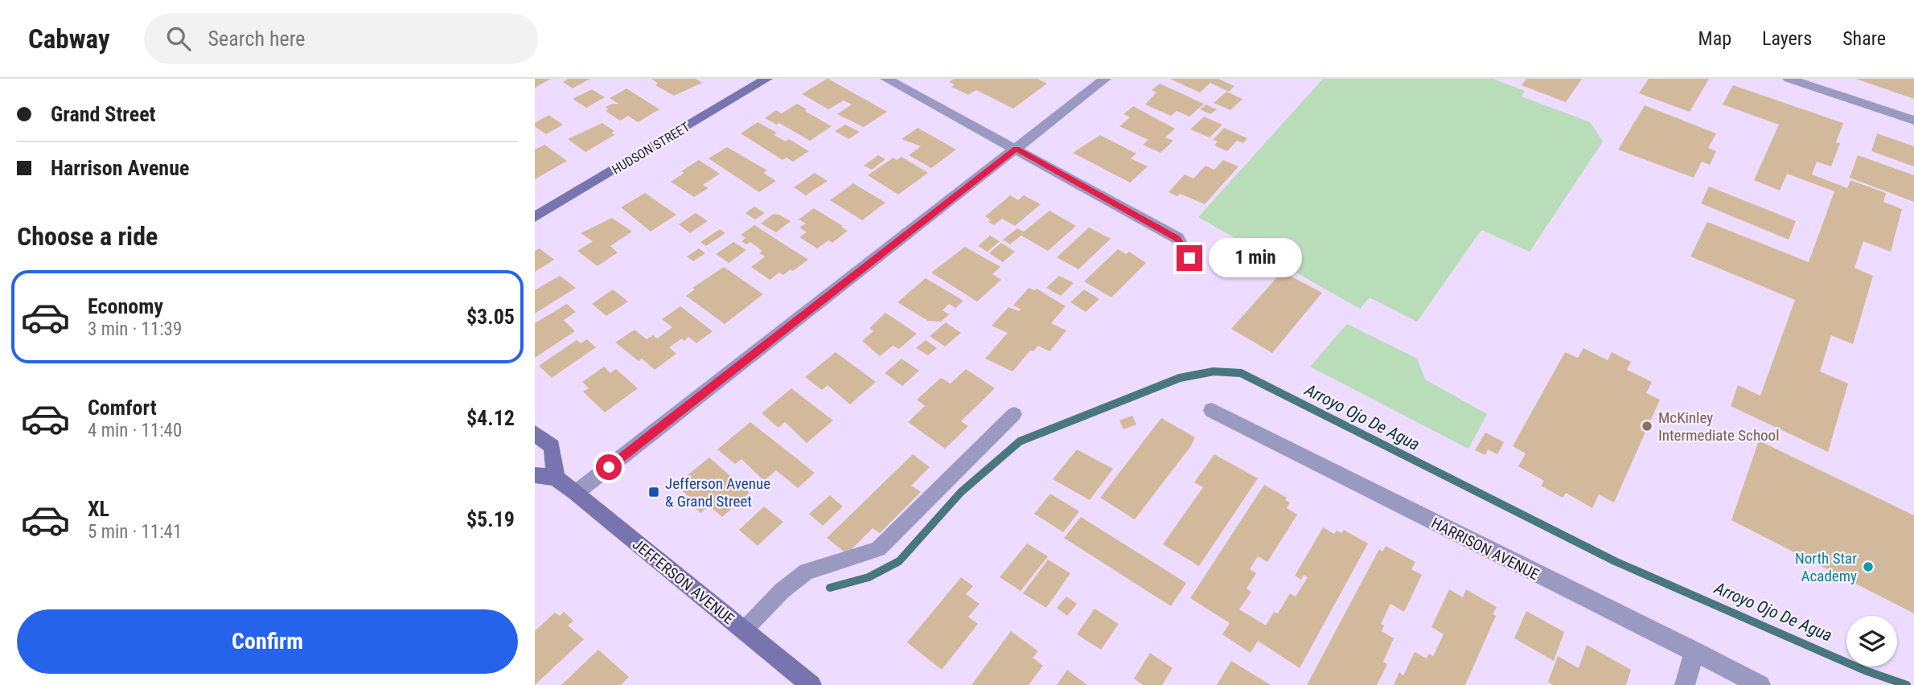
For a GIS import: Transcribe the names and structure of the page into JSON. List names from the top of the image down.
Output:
{
  "streets": {
    "main road": ["HUDSON STREET", "JEFFERSON AVENUE"],
    "street": ["HARRISON AVENUE"]
  },
  "water": ["Arroyo Ojo De Agua"],
  "places": {
    "other": ["McKinley Intermediate School", "North Star Academy"],
    "transit": ["Jefferson Avenue & Grand Street"]
  },
  "page": {
    "header": "Cabway",
    "search": "Search here",
    "nav": ["Map", "Layers", "Share"],
    "banner": ["Grand Street", "Harrison Avenue"],
    "heading": "Choose a ride",
    "bubble": "1 min",
    "list": [
      {
        "name": "Economy",
        "note": "3 min · 11:39",
        "value": "$3.05"
      },
      {
        "name": "Comfort",
        "note": "4 min · 11:40",
        "value": "$4.12"
      },
      {
        "name": "XL",
        "note": "5 min · 11:41",
        "value": "$5.19"
      }
    ],
    "buttons": "Confirm"
  }
}
